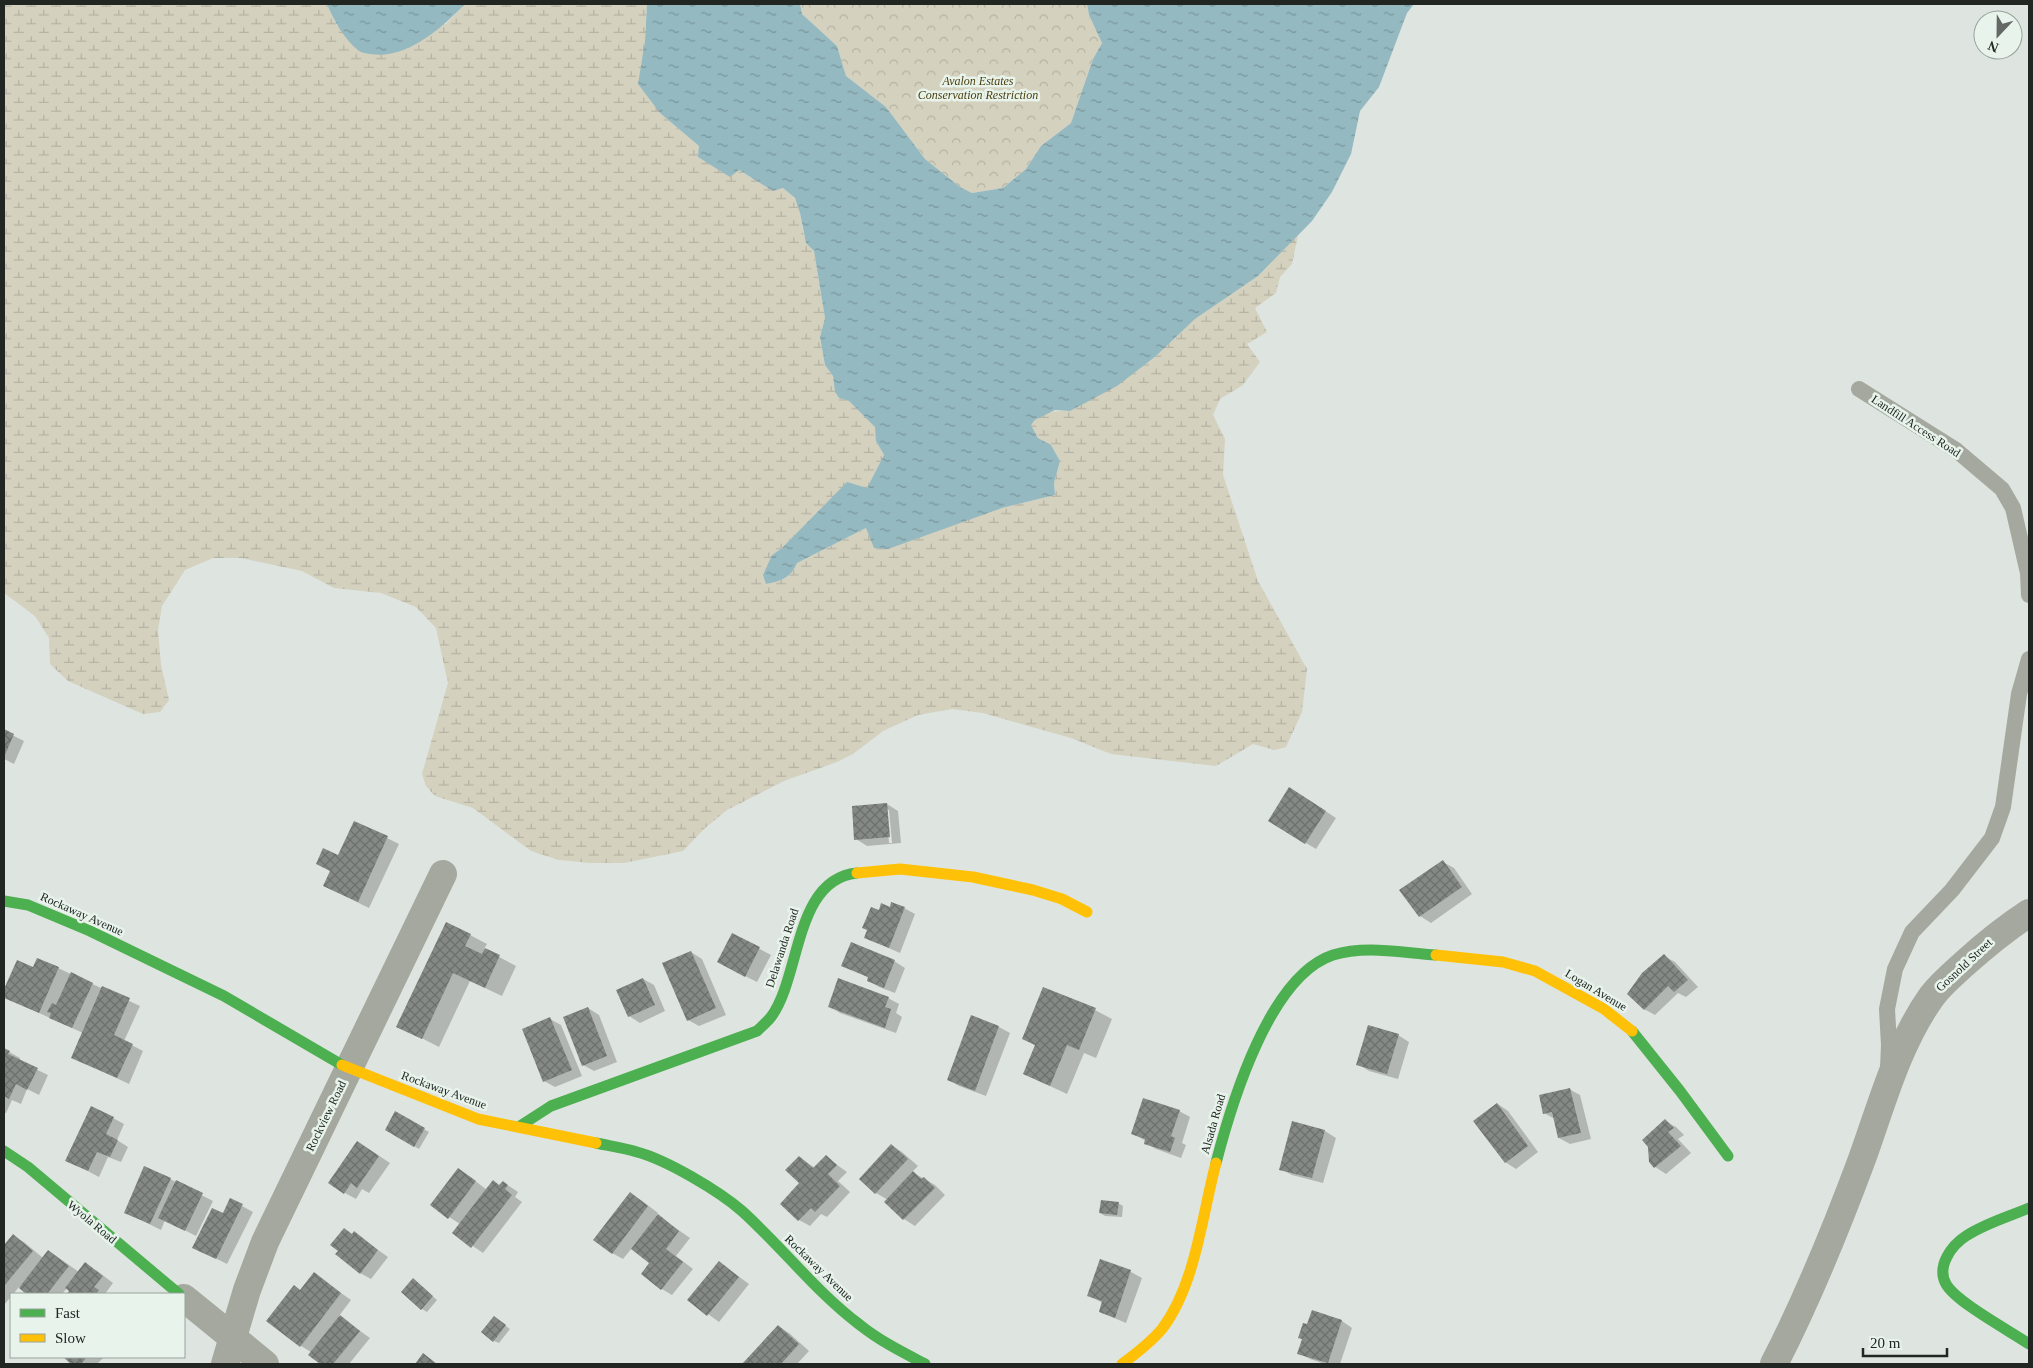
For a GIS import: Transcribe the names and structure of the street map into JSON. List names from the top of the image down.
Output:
{
  "streets": {
    "street": [
      "Rockaway Avenue",
      "Delawanda Road",
      "Gosnold Street",
      "Logan Avenue",
      "Rockview Road",
      "Alsada Road",
      "Wyola Road"
    ],
    "lane": ["Landfill Access Road"]
  },
  "crossings": [
    ["Rockaway Avenue", "Delawanda Road"],
    ["Rockaway Avenue", "Rockview Road"],
    ["Logan Avenue", "Alsada Road"]
  ],
  "parks": ["Avalon Estates Conservation Restriction"],
  "legend": ["Fast", "Slow"],
  "scale_bar": "20 m",
  "north": "bottom"
}
